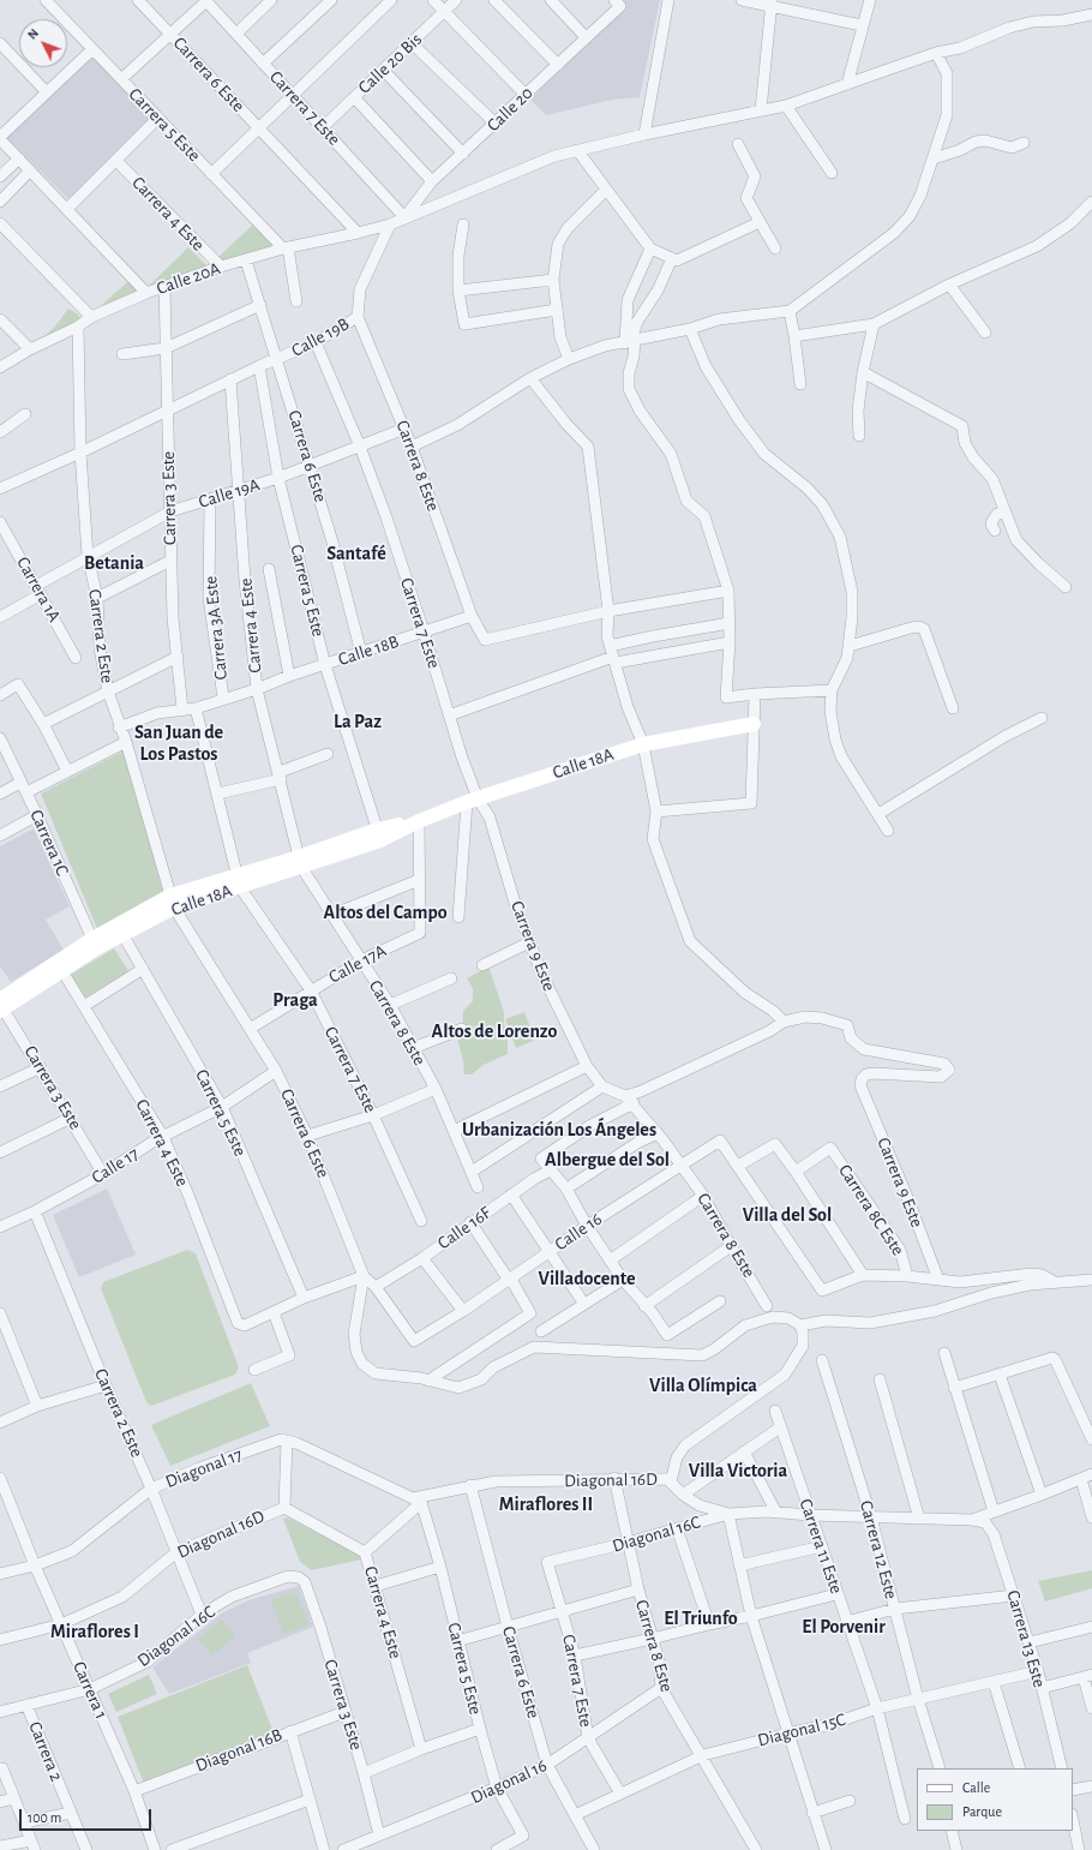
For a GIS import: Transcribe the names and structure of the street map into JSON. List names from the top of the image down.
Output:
{
  "streets": {
    "main road": ["Calle 18A"],
    "street": [
      "Calle 20 Bis",
      "Carrera 6 Este",
      "Carrera 7 Este",
      "Calle 20",
      "Carrera 5 Este",
      "Carrera 4 Este",
      "Calle 20A",
      "Calle 19B",
      "Carrera 8 Este",
      "Calle 19A",
      "Carrera 3 Este",
      "Carrera 1A",
      "Carrera 3A Este",
      "Carrera 2 Este",
      "Calle 18B",
      "Carrera 1C",
      "Carrera 9 Este",
      "Calle 17A",
      "Calle 17",
      "Carrera 8C Este",
      "Calle 16F",
      "Calle 16",
      "Diagonal 17",
      "Diagonal 16D",
      "Diagonal 16C",
      "Carrera 11 Este",
      "Carrera 12 Este",
      "Carrera 13 Este",
      "Carrera 1",
      "Diagonal 15C",
      "Diagonal 16B",
      "Carrera 2",
      "Diagonal 16"
    ]
  },
  "crossings": [
    ["Calle 20 Bis", "Carrera 7 Este"],
    ["Carrera 6 Este", "Calle 20A"],
    ["Carrera 6 Este", "Calle 19B"],
    ["Carrera 6 Este", "Calle 19A"],
    ["Carrera 6 Este", "Carrera 2 Este"],
    ["Carrera 6 Este", "Calle 18B"],
    ["Carrera 6 Este", "Calle 18A"],
    ["Carrera 6 Este", "Calle 17A"],
    ["Carrera 6 Este", "Calle 17"],
    ["Carrera 6 Este", "Diagonal 16D"],
    ["Carrera 6 Este", "Diagonal 15C"],
    ["Carrera 6 Este", "Diagonal 16"],
    ["Carrera 7 Este", "Calle 20"],
    ["Carrera 7 Este", "Calle 19B"],
    ["Carrera 7 Este", "Calle 19A"],
    ["Carrera 7 Este", "Calle 18B"],
    ["Carrera 7 Este", "Calle 18A"],
    ["Carrera 7 Este", "Carrera 9 Este"],
    ["Carrera 7 Este", "Calle 17A"],
    ["Carrera 7 Este", "Diagonal 16C"],
    ["Carrera 7 Este", "Diagonal 15C"],
    ["Carrera 7 Este", "Diagonal 16"],
    ["Carrera 5 Este", "Carrera 4 Este"],
    ["Carrera 5 Este", "Calle 20A"],
    ["Carrera 5 Este", "Calle 19B"],
    ["Carrera 5 Este", "Calle 19A"],
    ["Carrera 5 Este", "Calle 18B"],
    ["Carrera 5 Este", "Calle 18A"],
    ["Carrera 5 Este", "Calle 17"],
    ["Carrera 5 Este", "Diagonal 16D"],
    ["Carrera 5 Este", "Diagonal 16"],
    ["Carrera 4 Este", "Calle 20A"],
    ["Carrera 4 Este", "Calle 19B"],
    ["Carrera 4 Este", "Carrera 8 Este"],
    ["Carrera 4 Este", "Calle 19A"],
    ["Carrera 4 Este", "Calle 18B"],
    ["Carrera 4 Este", "Calle 18A"],
    ["Carrera 4 Este", "Calle 17"],
    ["Carrera 4 Este", "Diagonal 16D"],
    ["Calle 20A", "Calle 19B"],
    ["Calle 20A", "Carrera 3 Este"],
    ["Calle 20A", "Carrera 2 Este"],
    ["Calle 19B", "Carrera 8 Este"],
    ["Calle 19B", "Carrera 3 Este"],
    ["Calle 19B", "Carrera 2 Este"],
    ["Carrera 8 Este", "Calle 19A"],
    ["Carrera 8 Este", "Calle 18B"],
    ["Carrera 8 Este", "Calle 18A"],
    ["Carrera 8 Este", "Carrera 9 Este"],
    ["Carrera 8 Este", "Calle 17A"],
    ["Carrera 8 Este", "Calle 16"],
    ["Carrera 8 Este", "Diagonal 16D"],
    ["Carrera 8 Este", "Diagonal 16C"],
    ["Carrera 8 Este", "Diagonal 15C"],
    ["Carrera 8 Este", "Diagonal 16"],
    ["Calle 19A", "Carrera 3 Este"],
    ["Calle 19A", "Carrera 1A"],
    ["Calle 19A", "Carrera 3A Este"],
    ["Calle 19A", "Carrera 2 Este"],
    ["Carrera 3 Este", "Calle 18B"],
    ["Carrera 3 Este", "Calle 18A"],
    ["Carrera 3 Este", "Calle 17"],
    ["Carrera 3 Este", "Diagonal 16C"],
    ["Carrera 3 Este", "Diagonal 16B"],
    ["Carrera 3 Este", "Diagonal 16"],
    ["Carrera 3A Este", "Calle 18B"],
    ["Carrera 2 Este", "Calle 18B"],
    ["Carrera 2 Este", "Calle 18A"],
    ["Carrera 2 Este", "Calle 17"],
    ["Carrera 2 Este", "Diagonal 17"],
    ["Carrera 2 Este", "Diagonal 16D"],
    ["Carrera 2 Este", "Diagonal 16C"],
    ["Calle 18A", "Carrera 1C"],
    ["Calle 18A", "Carrera 9 Este"],
    ["Calle 16F", "Calle 16"],
    ["Diagonal 17", "Carrera 1"],
    ["Diagonal 16D", "Carrera 1"],
    ["Diagonal 16C", "Carrera 11 Este"],
    ["Diagonal 16C", "Carrera 12 Este"],
    ["Diagonal 16C", "Carrera 13 Este"],
    ["Diagonal 16C", "Carrera 1"],
    ["Diagonal 16C", "Carrera 2"],
    ["Carrera 11 Este", "Diagonal 15C"],
    ["Carrera 12 Este", "Diagonal 15C"],
    ["Carrera 13 Este", "Diagonal 15C"],
    ["Carrera 1", "Diagonal 16B"]
  ],
  "districts": [
    "Santafé",
    "Betania",
    "La Paz",
    "San Juan de Los Pastos",
    "Altos del Campo",
    "Praga",
    "Altos de Lorenzo",
    "Urbanización Los Ángeles",
    "Albergue del Sol",
    "Villa del Sol",
    "Villadocente",
    "Villa Olímpica",
    "Villa Victoria",
    "Miraflores II",
    "El Triunfo",
    "El Porvenir",
    "Miraflores I"
  ],
  "legend": ["Calle", "Parque"],
  "scale_bar": "100 m",
  "north": "top left"
}
